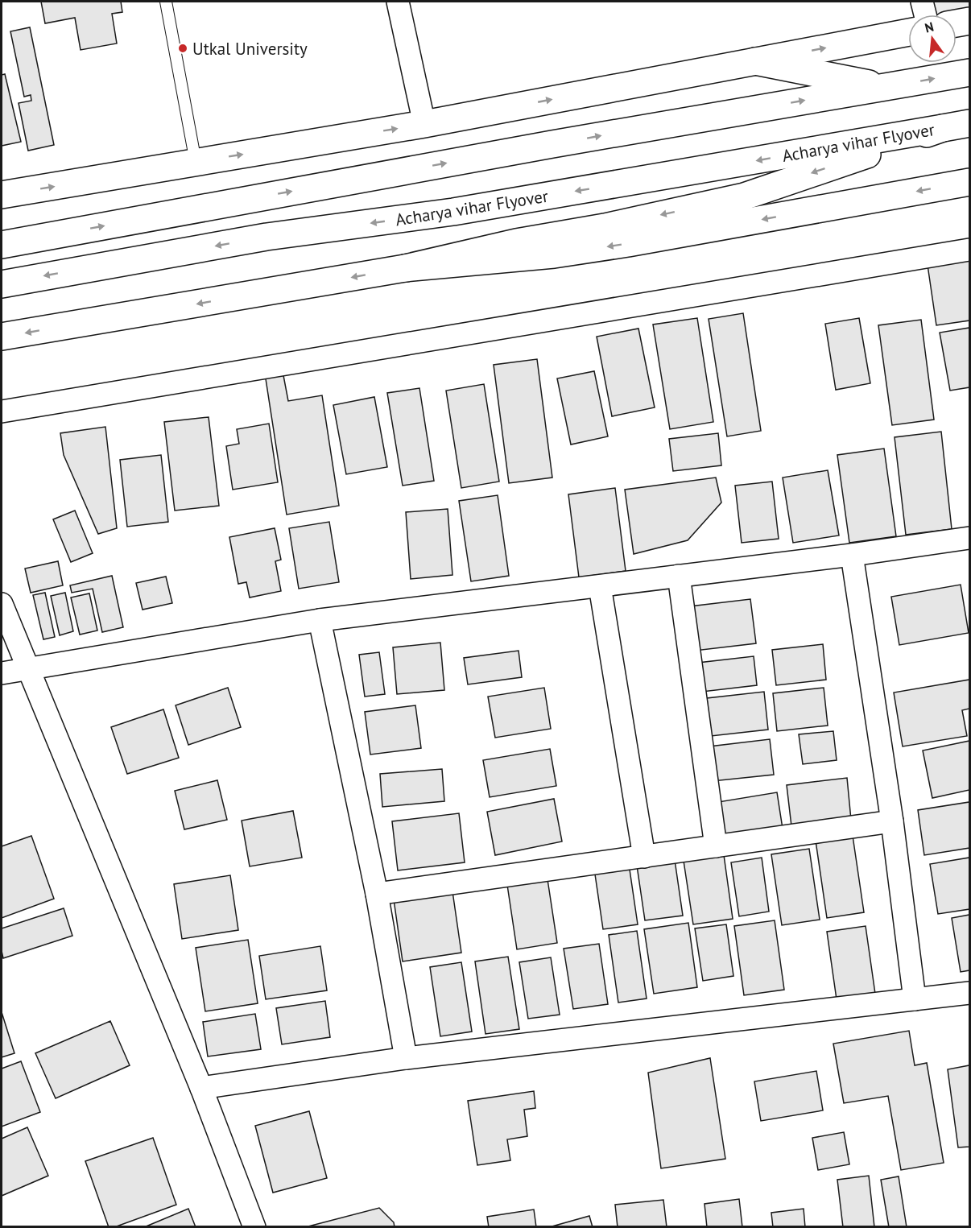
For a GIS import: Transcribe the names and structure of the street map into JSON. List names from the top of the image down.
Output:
{
  "streets": {
    "main road": ["Acharya vihar Flyover"]
  },
  "places": ["Utkal University"],
  "north": "top"
}
